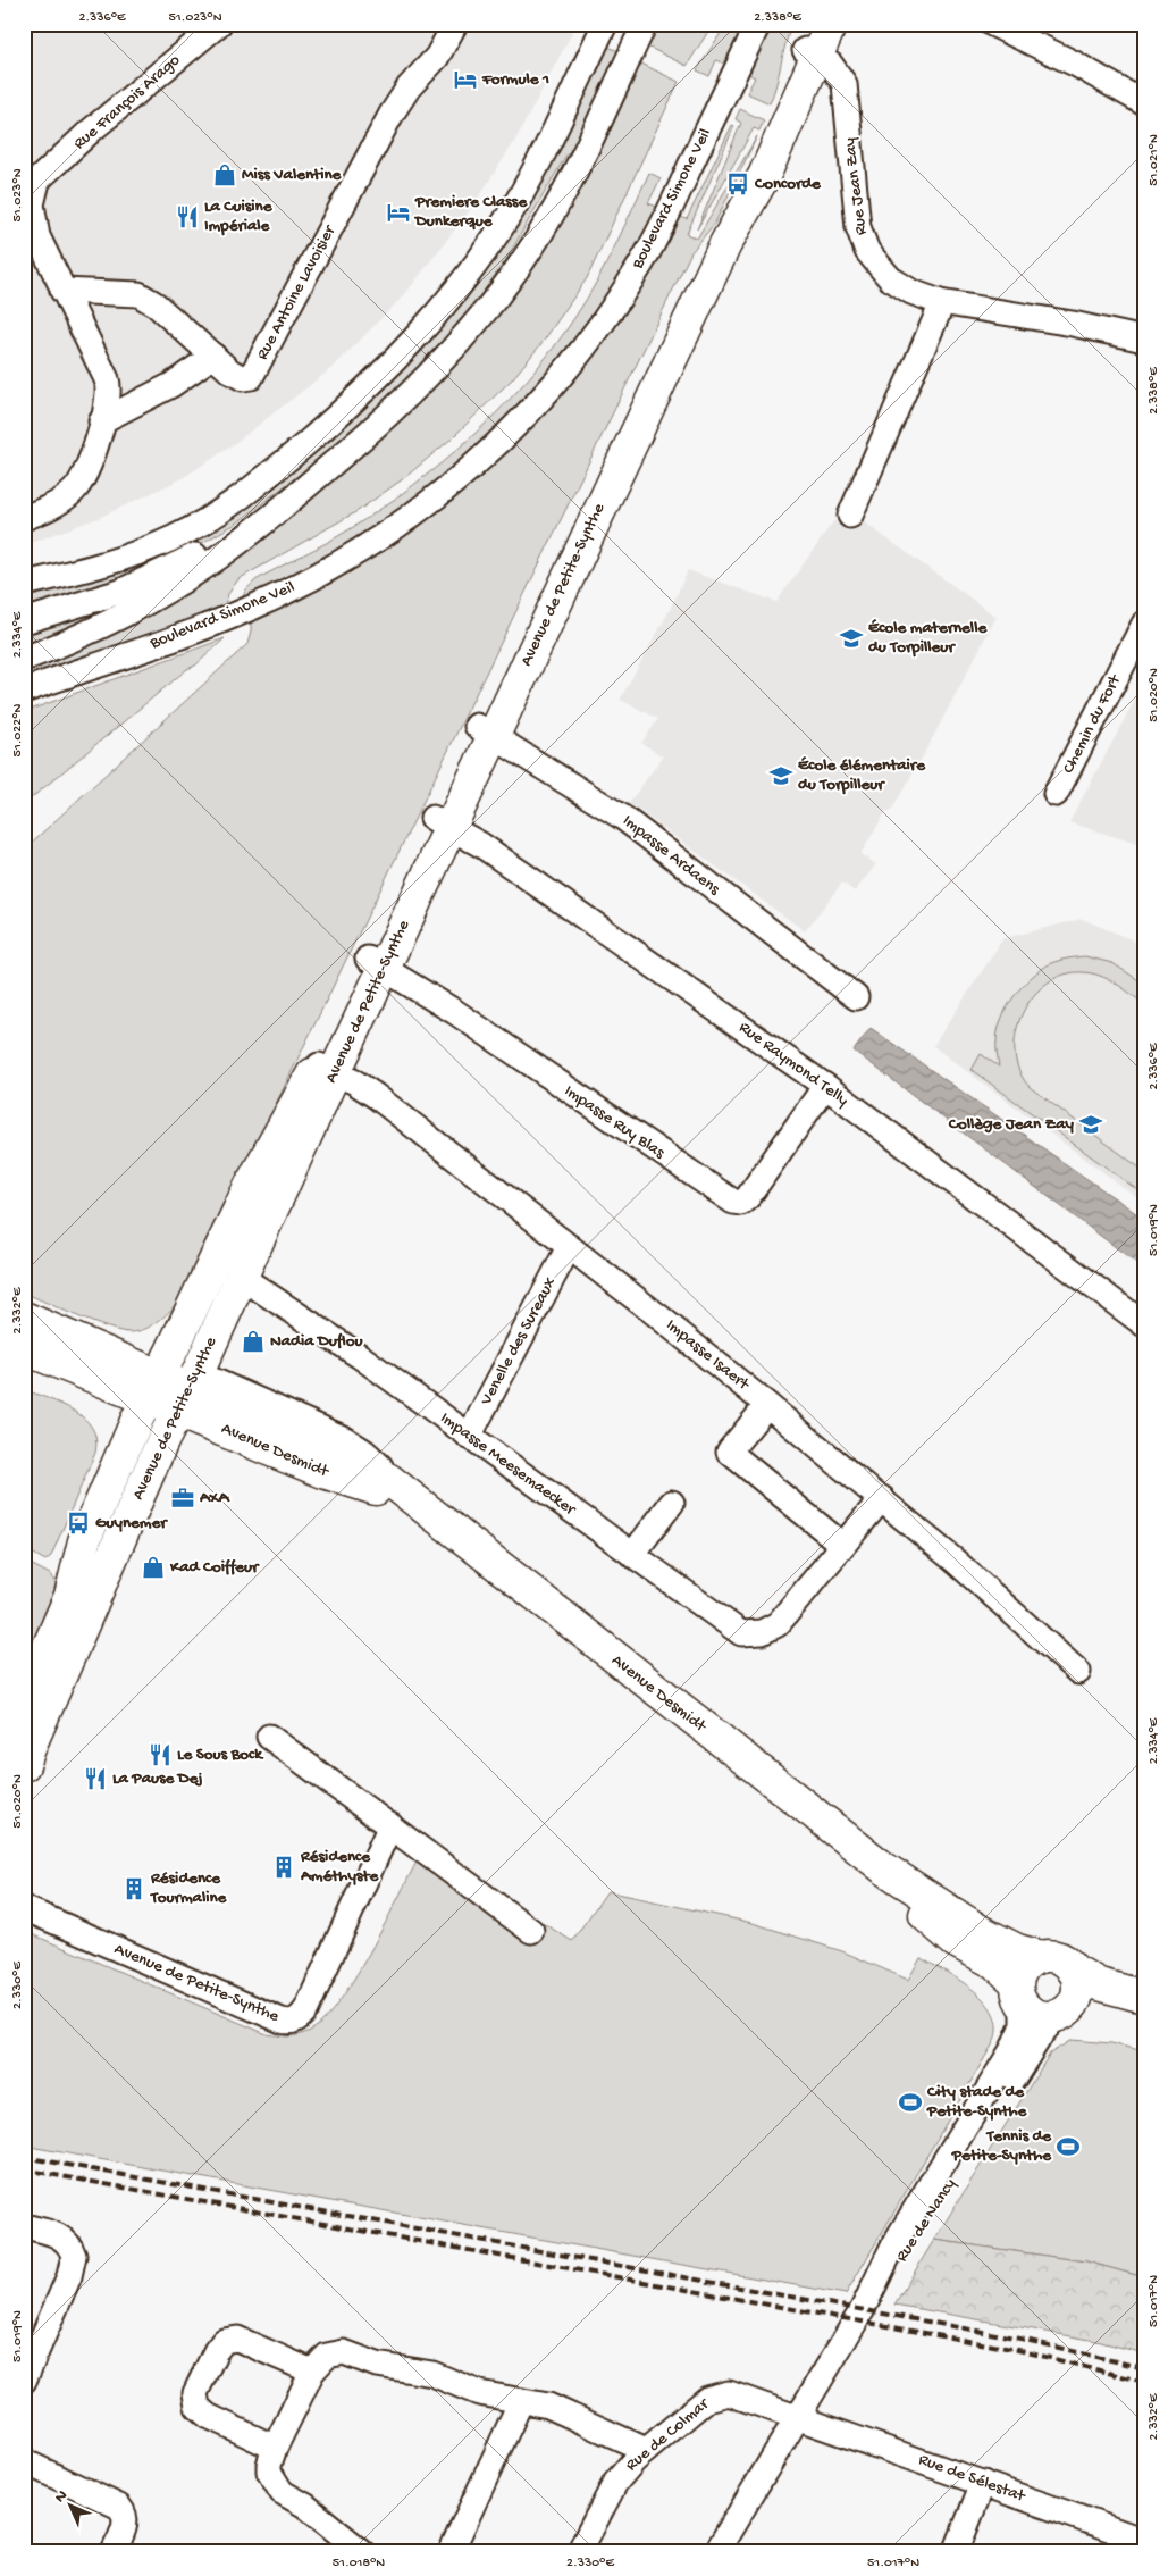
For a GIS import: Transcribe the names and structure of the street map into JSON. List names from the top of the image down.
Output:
{
  "streets": {
    "main road": ["Avenue de Petite-Synthe", "Avenue Desmidt"],
    "street": [
      "Rue François Arago",
      "Rue Jean Zay",
      "Boulevard Simone Veil",
      "Rue Antoine Lavoisier",
      "Chemin du Fort",
      "Impasse Ardaens",
      "Rue Raymond Telly",
      "Impasse Ruy Blas",
      "Venelle des Sureaux",
      "Impasse Isaert",
      "Impasse Meesemaecker",
      "Rue de Nancy",
      "Rue de Colmar",
      "Rue de Sélestat"
    ]
  },
  "crossings": [
    ["Rue Jean Zay", "Avenue de Petite-Synthe"],
    ["Avenue de Petite-Synthe", "Impasse Ardaens"],
    ["Avenue de Petite-Synthe", "Rue Raymond Telly"],
    ["Avenue de Petite-Synthe", "Impasse Ruy Blas"],
    ["Avenue de Petite-Synthe", "Impasse Isaert"],
    ["Avenue de Petite-Synthe", "Avenue Desmidt"],
    ["Avenue de Petite-Synthe", "Impasse Meesemaecker"],
    ["Rue Raymond Telly", "Impasse Ruy Blas"],
    ["Venelle des Sureaux", "Impasse Isaert"],
    ["Venelle des Sureaux", "Impasse Meesemaecker"],
    ["Avenue Desmidt", "Rue de Nancy"],
    ["Rue de Nancy", "Rue de Colmar"],
    ["Rue de Nancy", "Rue de Sélestat"],
    ["Rue de Colmar", "Rue de Sélestat"]
  ],
  "places": {
    "hotel": ["Formule 1", "Premiere Classe Dunkerque"],
    "shop": ["Miss Valentine", "Nadia Duflou", "Kad Coiffeur"],
    "bus stop": ["Concorde", "Guynemer"],
    "restaurant": ["La Cuisine Impériale", "Le Sous Bock", "La Pause Dej"],
    "school or university": ["École maternelle du Torpilleur", "École élémentaire du Torpilleur", "Collège Jean Zay"],
    "office": ["AXA"],
    "building": ["Résidence Améthyste", "Résidence Tourmaline"],
    "sports": ["City stade de Petite-Synthe", "Tennis de Petite-Synthe"]
  },
  "north": "top left",
  "coordinates": [
    "2.336°E",
    "51.023°N",
    "2.338°E",
    "51.021°N",
    "2.334°E",
    "51.020°N",
    "51.022°N",
    "51.019°N",
    "2.332°E",
    "2.330°E",
    "51.017°N",
    "51.018°N"
  ]
}
